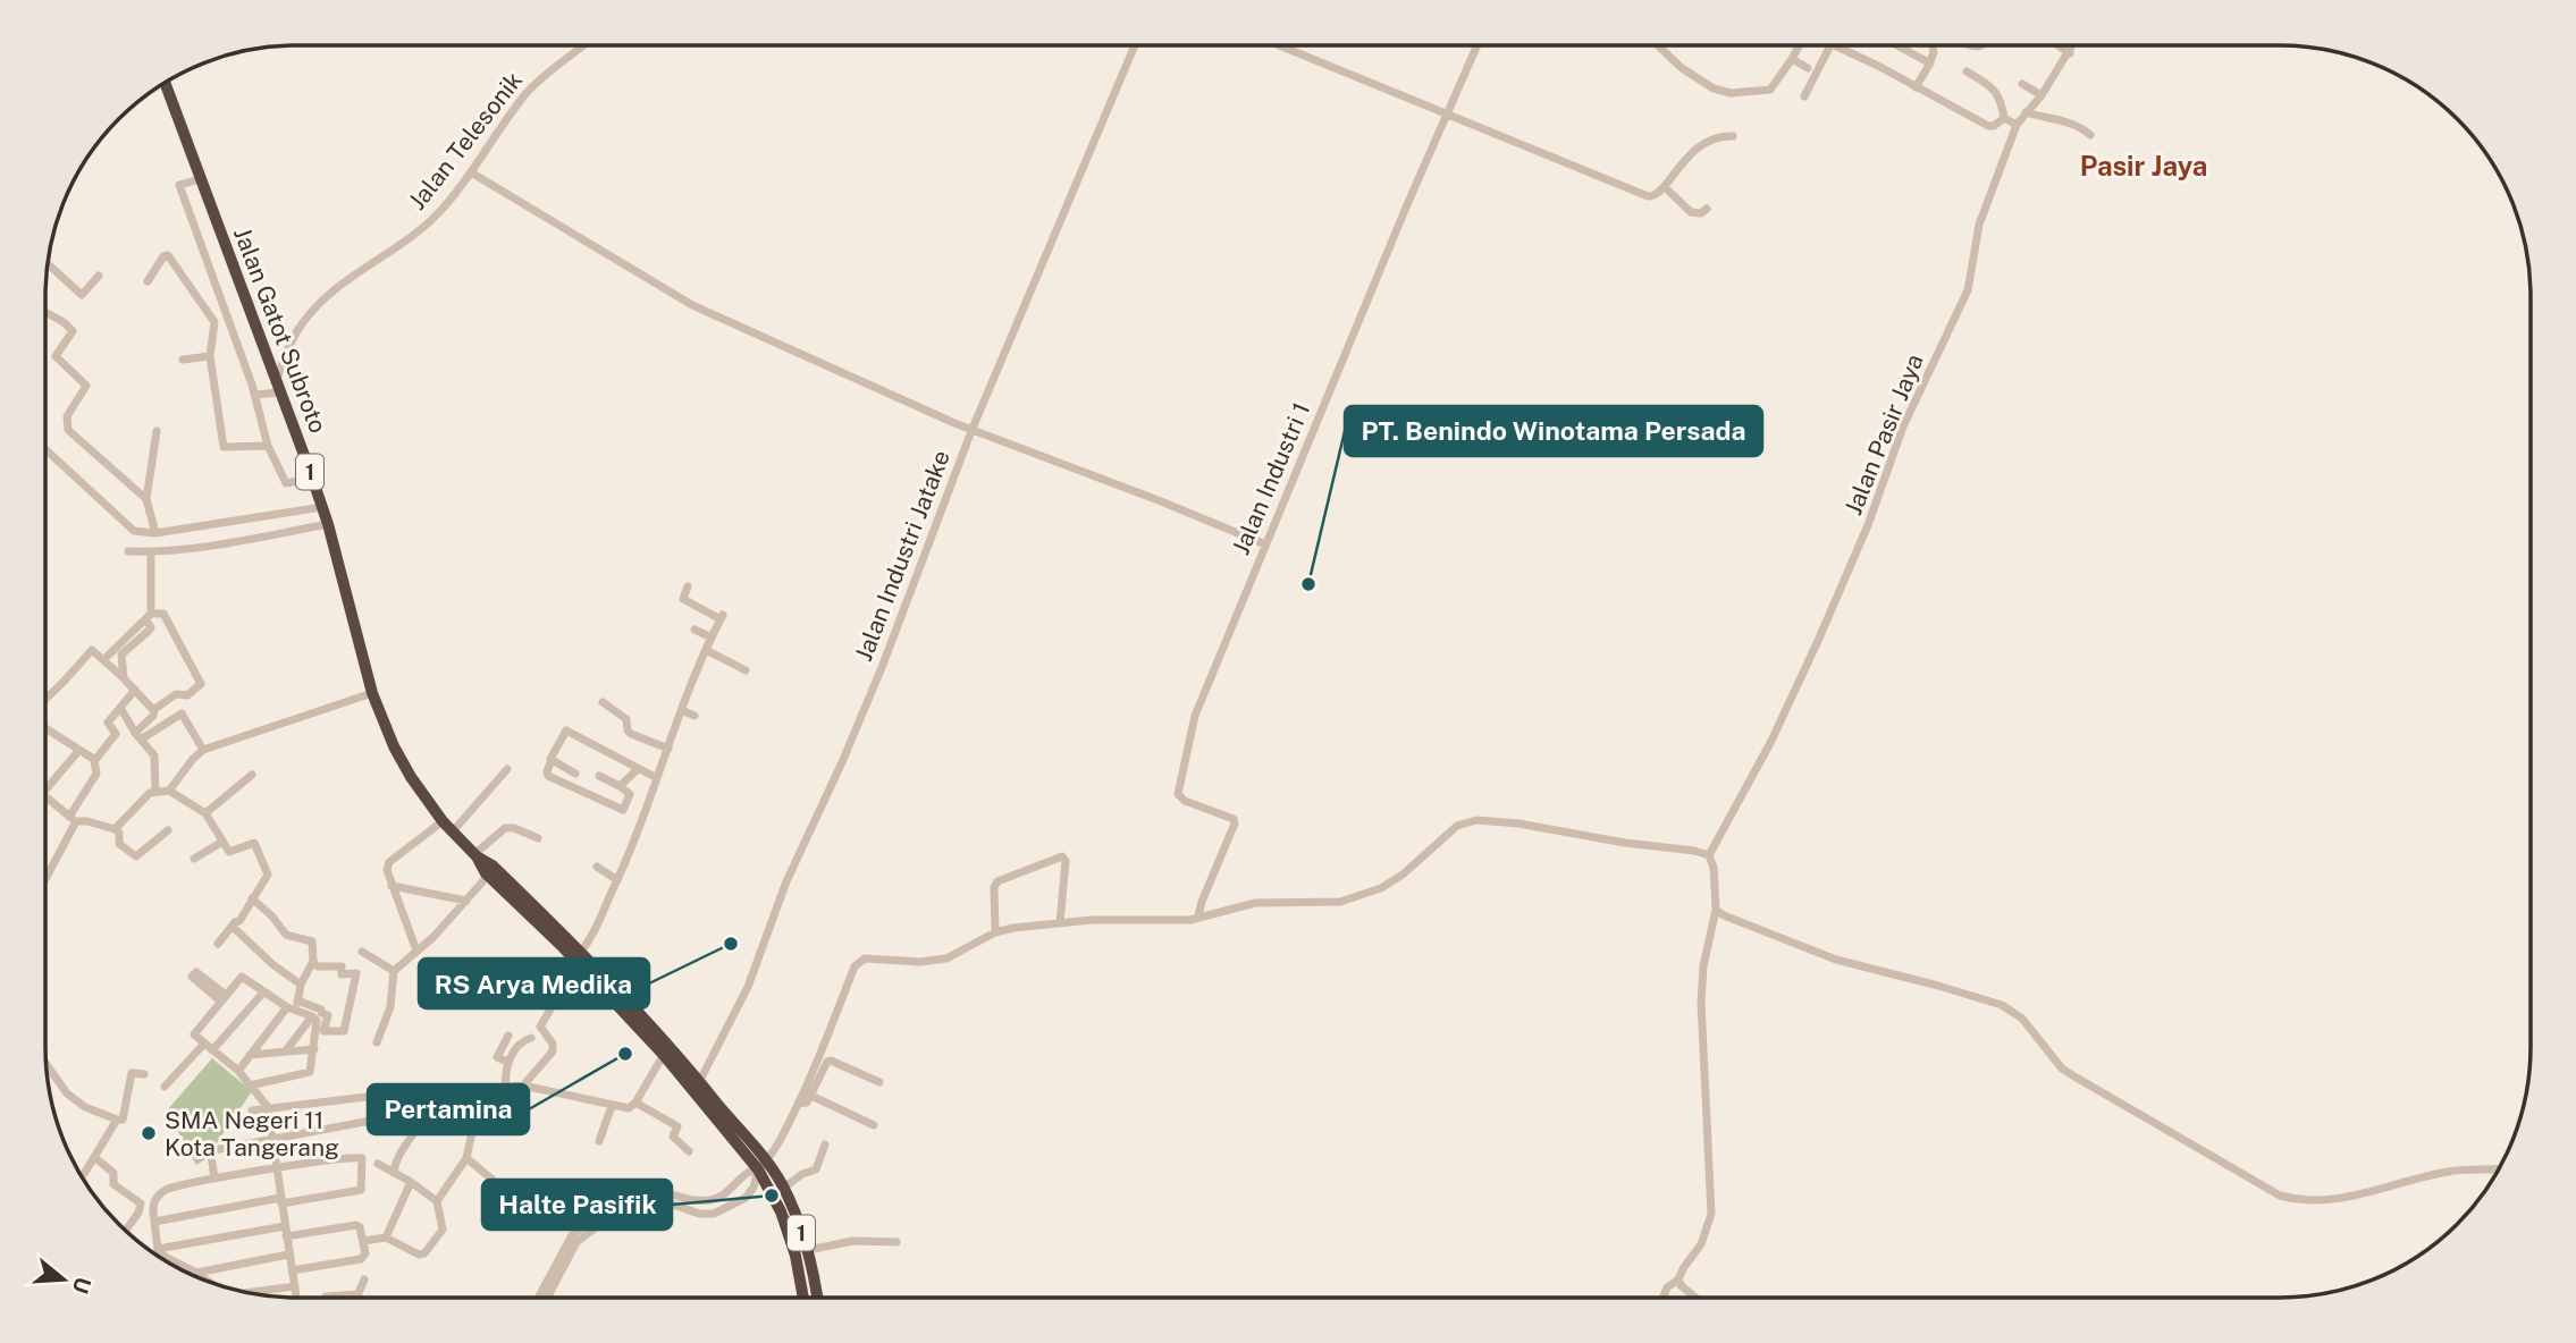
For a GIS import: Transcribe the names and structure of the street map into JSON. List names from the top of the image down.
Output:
{
  "streets": {
    "highway": ["Jalan Gatot Subroto", "1"],
    "street": [
      "Jalan Telesonik",
      "Jalan Pasir Jaya",
      "Jalan Industri 1",
      "Jalan Industri Jatake"
    ]
  },
  "crossings": [
    ["Jalan Telesonik", "Jalan Gatot Subroto"],
    ["Jalan Gatot Subroto", "Jalan Industri Jatake"]
  ],
  "districts": ["Pasir Jaya"],
  "places": [
    "PT. Benindo Winotama Persada",
    "RS Arya Medika",
    "Pertamina",
    "SMA Negeri 11 Kota Tangerang",
    "Halte Pasifik"
  ],
  "north": "right"
}
